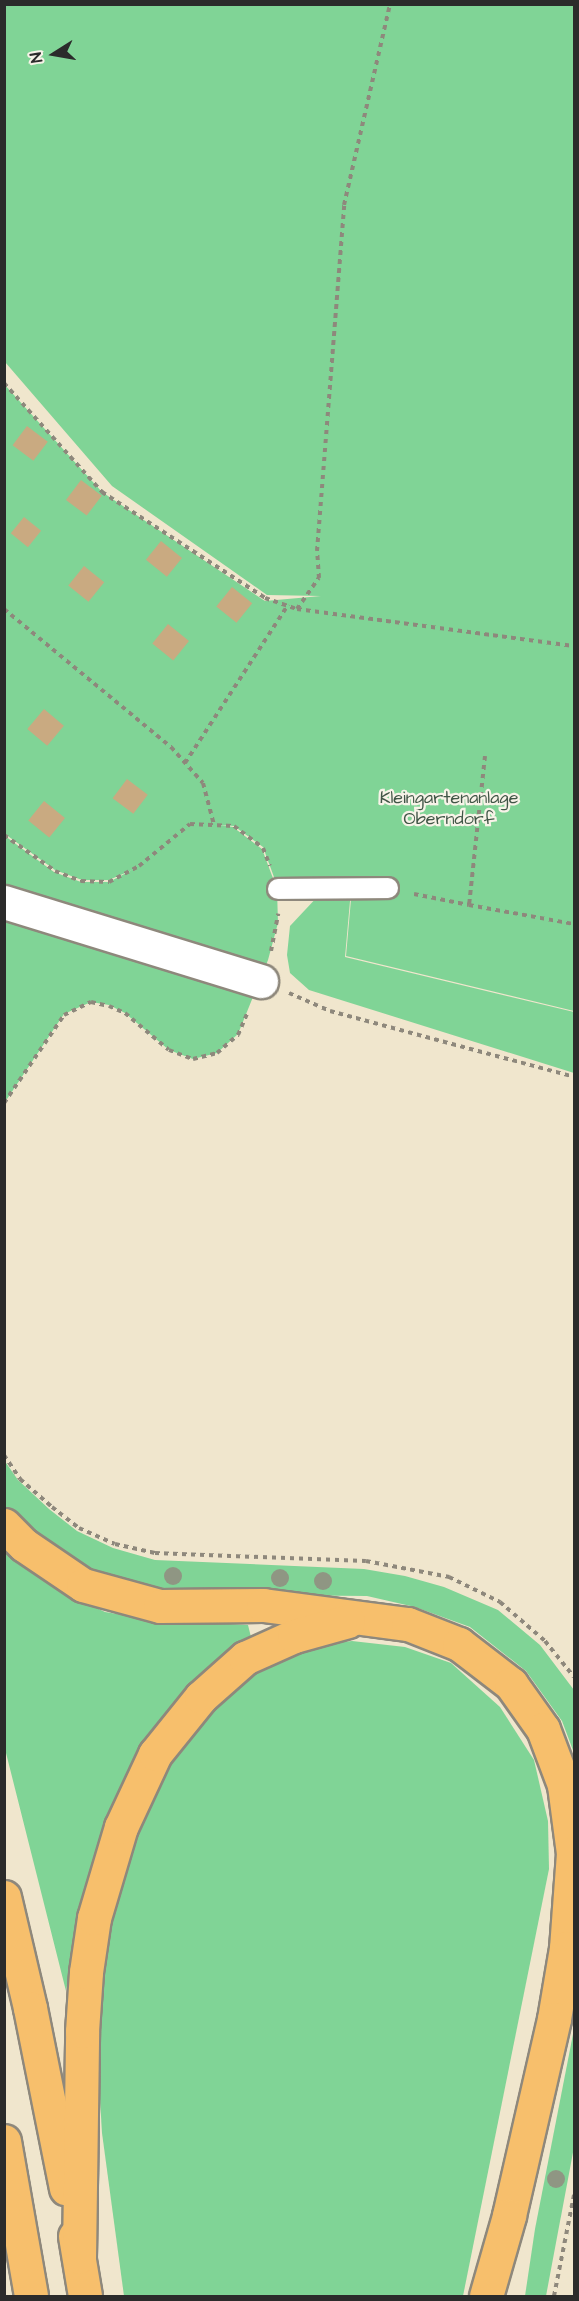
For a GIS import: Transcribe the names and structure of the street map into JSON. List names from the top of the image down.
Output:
{
  "parks": ["Kleingartenanlage Oberndorf"],
  "north": "left"
}
